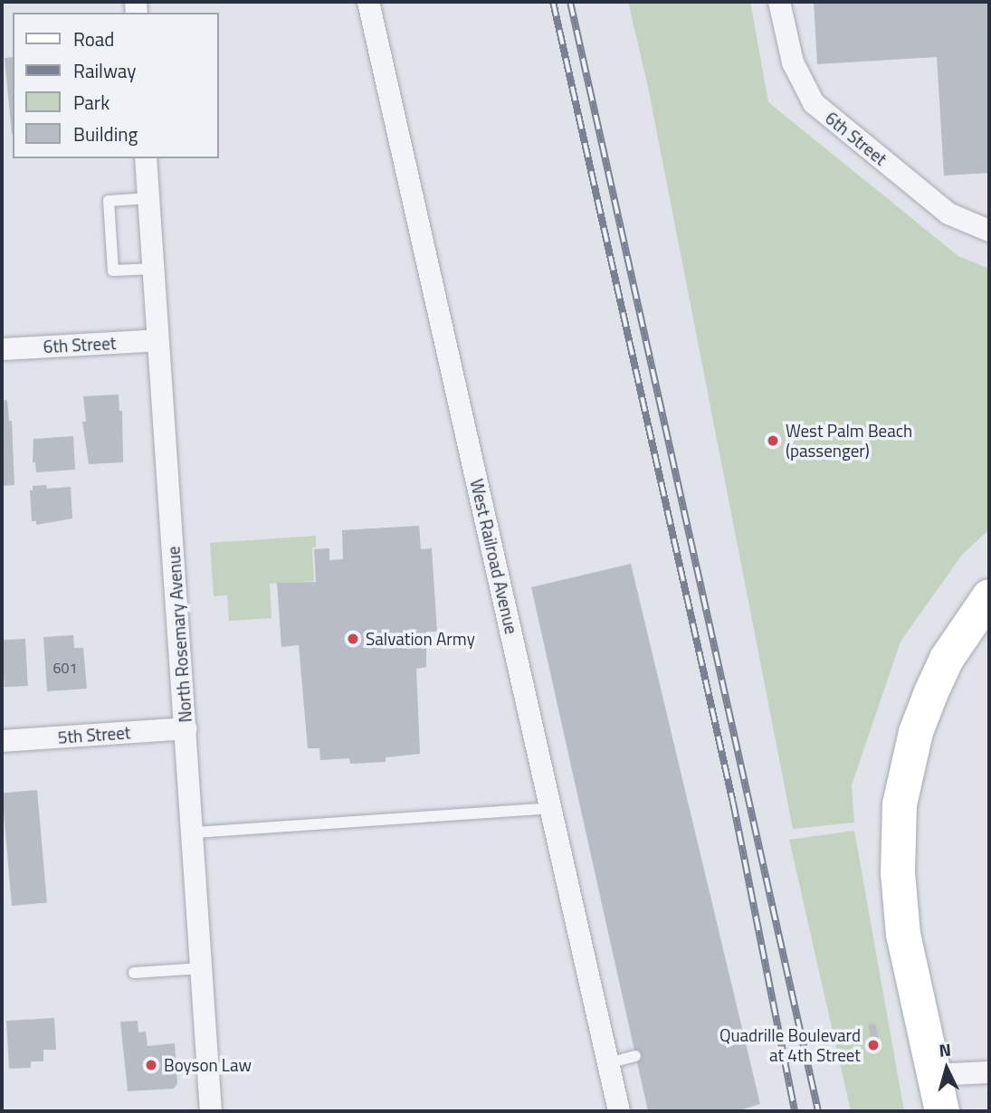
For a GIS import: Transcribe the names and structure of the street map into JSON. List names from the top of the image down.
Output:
{
  "streets": {
    "street": [
      "6th Street",
      "West Railroad Avenue",
      "North Rosemary Avenue",
      "5th Street"
    ]
  },
  "crossings": [
    ["6th Street", "North Rosemary Avenue"],
    ["North Rosemary Avenue", "5th Street"]
  ],
  "places": [
    "West Palm Beach (passenger)",
    "Salvation Army",
    "Quadrille Boulevard at 4th Street",
    "Boyson Law"
  ],
  "house_numbers": ["601"],
  "legend": [
    "Road",
    "Railway",
    "Park",
    "Building"
  ],
  "north": "top"
}
